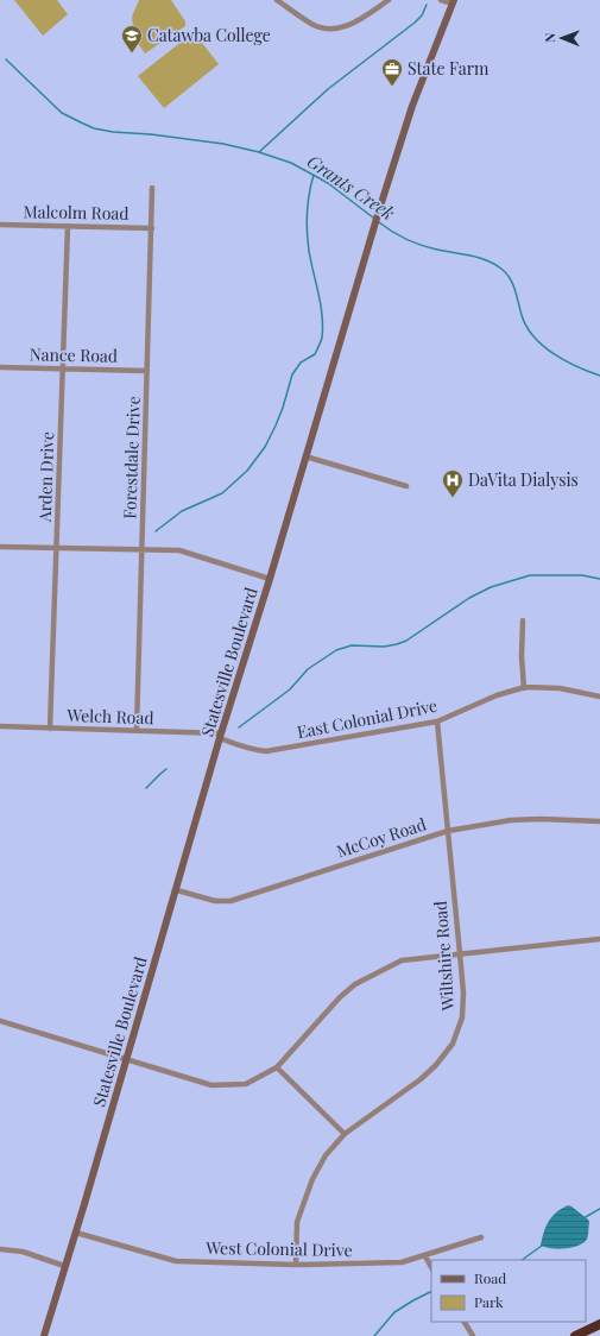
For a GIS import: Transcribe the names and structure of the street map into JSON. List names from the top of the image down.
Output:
{
  "streets": {
    "main road": ["Statesville Boulevard"],
    "street": [
      "Malcolm Road",
      "Nance Road",
      "Forestdale Drive",
      "Arden Drive",
      "Welch Road",
      "East Colonial Drive",
      "McCoy Road",
      "Wiltshire Road",
      "West Colonial Drive"
    ]
  },
  "crossings": [
    ["Malcolm Road", "Forestdale Drive"],
    ["Malcolm Road", "Arden Drive"],
    ["Nance Road", "Forestdale Drive"],
    ["Nance Road", "Arden Drive"],
    ["Forestdale Drive", "Welch Road"],
    ["Arden Drive", "Welch Road"],
    ["Statesville Boulevard", "Welch Road"],
    ["Statesville Boulevard", "East Colonial Drive"],
    ["Statesville Boulevard", "McCoy Road"],
    ["Statesville Boulevard", "West Colonial Drive"],
    ["Welch Road", "East Colonial Drive"],
    ["East Colonial Drive", "Wiltshire Road"],
    ["McCoy Road", "Wiltshire Road"],
    ["Wiltshire Road", "West Colonial Drive"]
  ],
  "water": ["Grants Creek"],
  "places": {
    "school or university": ["Catawba College"],
    "office": ["State Farm"],
    "hospital": ["DaVita Dialysis"]
  },
  "legend": ["Road", "Park"],
  "north": "left"
}
